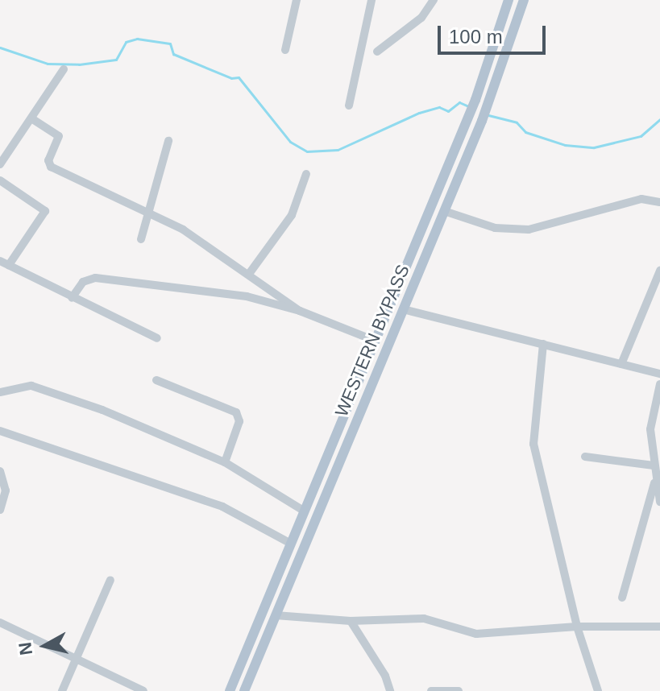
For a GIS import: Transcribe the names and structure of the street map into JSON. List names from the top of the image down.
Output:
{
  "streets": {
    "main road": ["WESTERN BYPASS"]
  },
  "scale_bar": "100 m",
  "north": "left"
}
